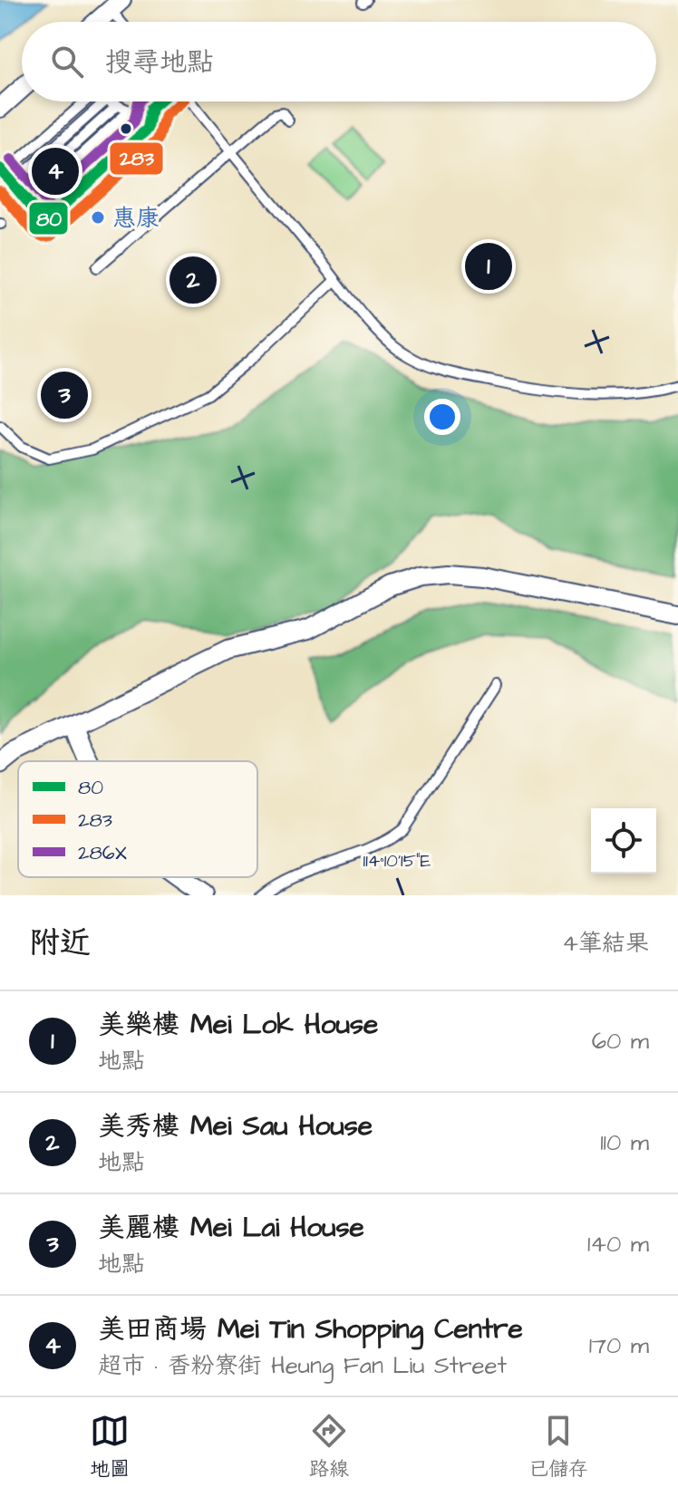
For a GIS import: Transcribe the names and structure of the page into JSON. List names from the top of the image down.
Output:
{
  "places": ["惠康"],
  "lines": ["transit line 80", "transit line 283", "transit line 286X"],
  "legend": ["80", "283", "286X"],
  "page": {
    "search": "搜尋地點",
    "pins": [
      "4",
      "1",
      "2",
      "3"
    ],
    "heading": ["附近", "4筆結果"],
    "list": [
      {
        "mark": "1",
        "name": "美樂樓 Mei Lok House",
        "note": "地點",
        "value": "60 m"
      },
      {
        "mark": "2",
        "name": "美秀樓 Mei Sau House",
        "note": "地點",
        "value": "110 m"
      },
      {
        "mark": "3",
        "name": "美麗樓 Mei Lai House",
        "note": "地點",
        "value": "140 m"
      },
      {
        "mark": "4",
        "name": "美田商場 Mei Tin Shopping Centre",
        "note": "超市 · 香粉寮街 Heung Fan Liu Street",
        "value": "170 m"
      }
    ],
    "nav": ["地圖", "路線", "已儲存"]
  },
  "coordinates": ["114°10'15\"E"]
}
